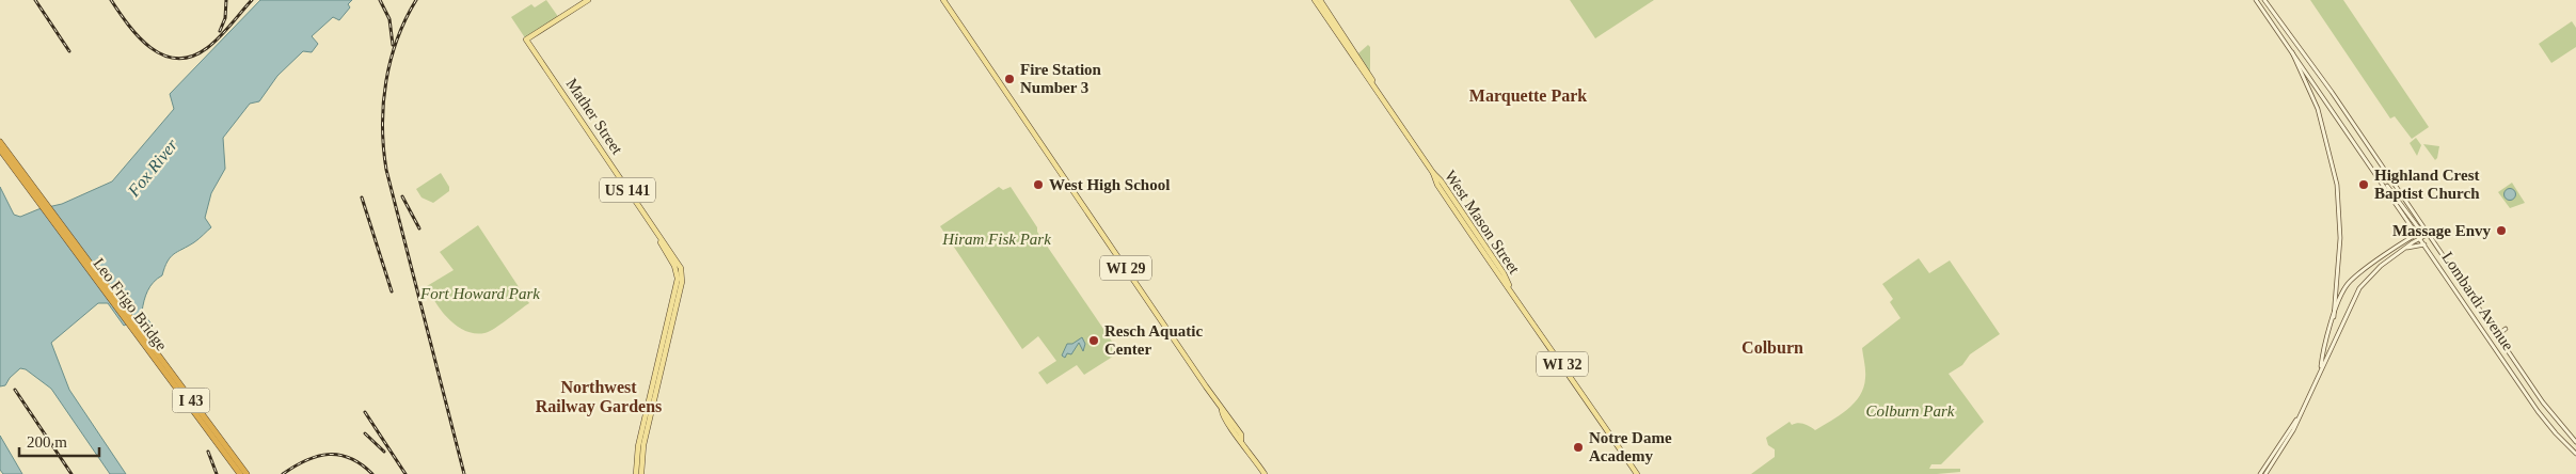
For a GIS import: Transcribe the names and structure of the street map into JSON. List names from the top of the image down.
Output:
{
  "streets": {
    "highway": ["Leo Frigo Bridge", "I 43"],
    "main road": [
      "Mather Street",
      "US 141",
      "West Mason Street",
      "WI 29",
      "Lombardi Avenue",
      "WI 32"
    ]
  },
  "crossings": [
    ["Mather Street", "US 141"]
  ],
  "districts": ["Marquette Park", "Colburn", "Northwest Railway Gardens"],
  "water": ["Fox River"],
  "parks": ["Hiram Fisk Park", "Fort Howard Park", "Colburn Park"],
  "places": [
    "Fire Station Number 3",
    "West High School",
    "Highland Crest Baptist Church",
    "Massage Envy",
    "Resch Aquatic Center",
    "Notre Dame Academy"
  ],
  "scale_bar": "200 m"
}
